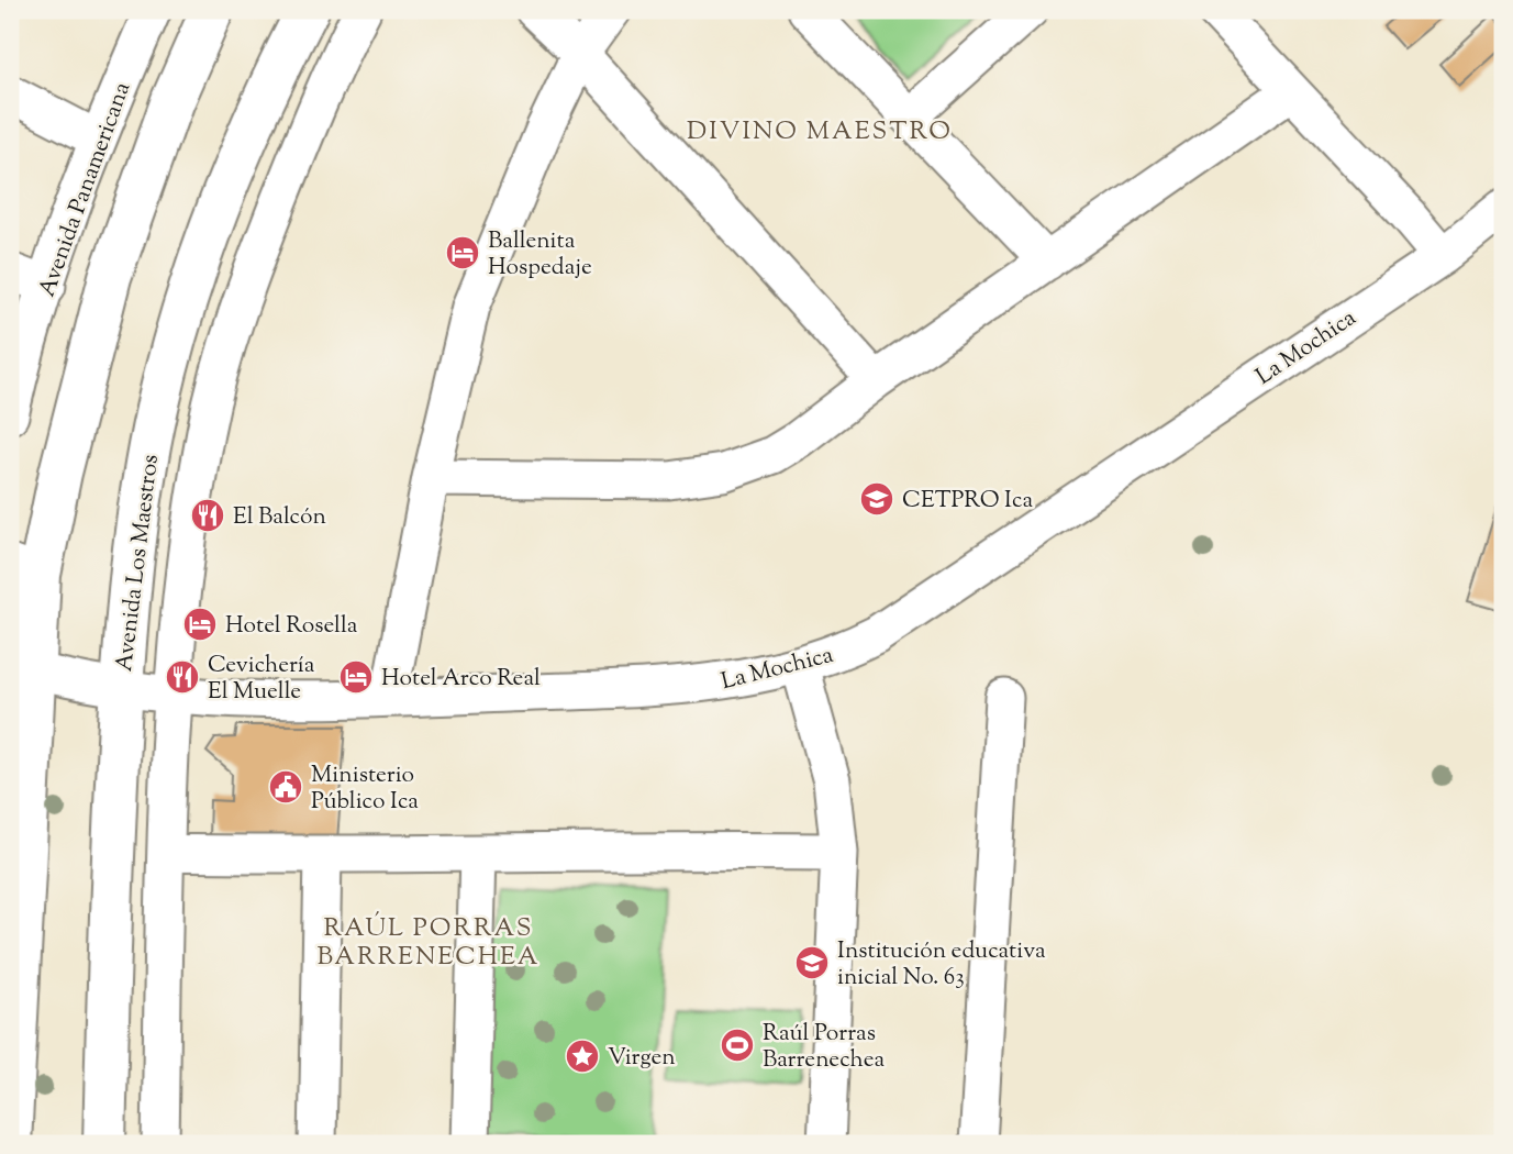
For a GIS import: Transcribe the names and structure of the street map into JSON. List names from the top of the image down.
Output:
{
  "streets": {
    "highway": ["Avenida Los Maestros"],
    "street": ["Avenida Panamericana", "La Mochica"]
  },
  "crossings": [
    ["La Mochica", "Avenida Los Maestros"]
  ],
  "districts": ["DIVINO MAESTRO", "RAÚL PORRAS BARRENECHEA"],
  "places": {
    "hotel": ["Ballenita Hospedaje", "Hotel Rosella", "Hotel Arco Real"],
    "school or university": ["CETPRO Ica", "Institución educativa inicial No. 63"],
    "restaurant": ["El Balcón", "Cevichería El Muelle"],
    "public building": ["Ministerio Público Ica"],
    "sports": ["Raúl Porras Barrenechea"],
    "place": ["Virgen"]
  }
}
